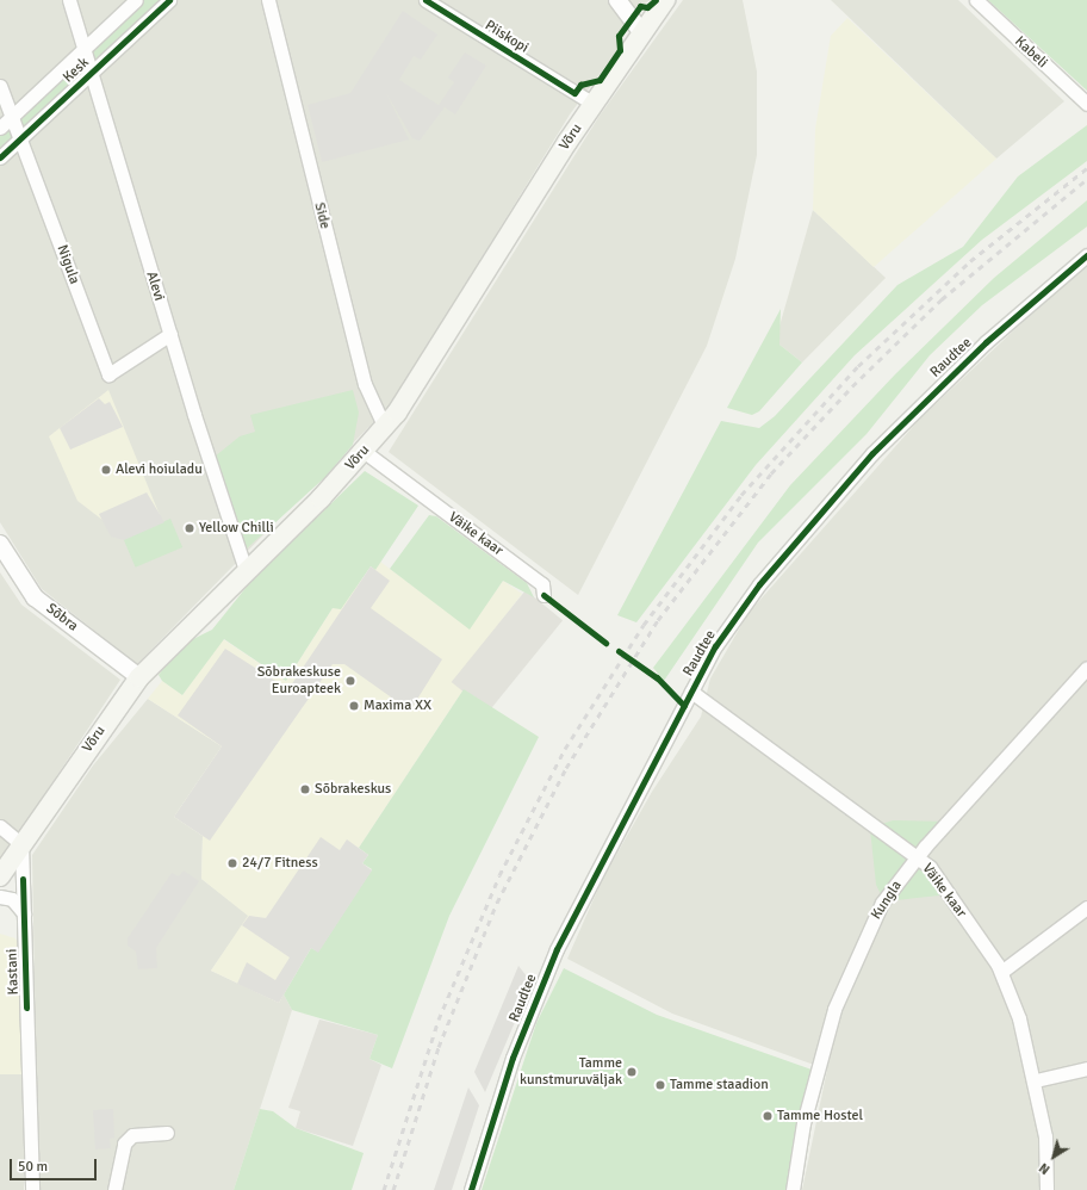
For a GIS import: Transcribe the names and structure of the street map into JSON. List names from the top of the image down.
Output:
{
  "streets": {
    "main road": ["Võru"],
    "street": [
      "Piiskopi",
      "Kabeli",
      "Kesk",
      "Side",
      "Nigula",
      "Alevi",
      "Raudtee",
      "Väike kaar",
      "Sõbra",
      "Kungla",
      "Kastani"
    ]
  },
  "crossings": [
    ["Piiskopi", "Võru"],
    ["Kesk", "Nigula"],
    ["Kesk", "Alevi"],
    ["Võru", "Side"],
    ["Võru", "Alevi"],
    ["Võru", "Väike kaar"],
    ["Võru", "Sõbra"],
    ["Võru", "Kastani"],
    ["Nigula", "Alevi"],
    ["Raudtee", "Väike kaar"],
    ["Väike kaar", "Kungla"]
  ],
  "places": [
    "Alevi hoiuladu",
    "Yellow Chilli",
    "Sõbrakeskuse Euroapteek",
    "Maxima XX",
    "Sõbrakeskus",
    "24/7 Fitness",
    "Tamme kunstmuruväljak",
    "Tamme staadion",
    "Tamme Hostel"
  ],
  "scale_bar": "50 m",
  "north": "bottom left"
}
